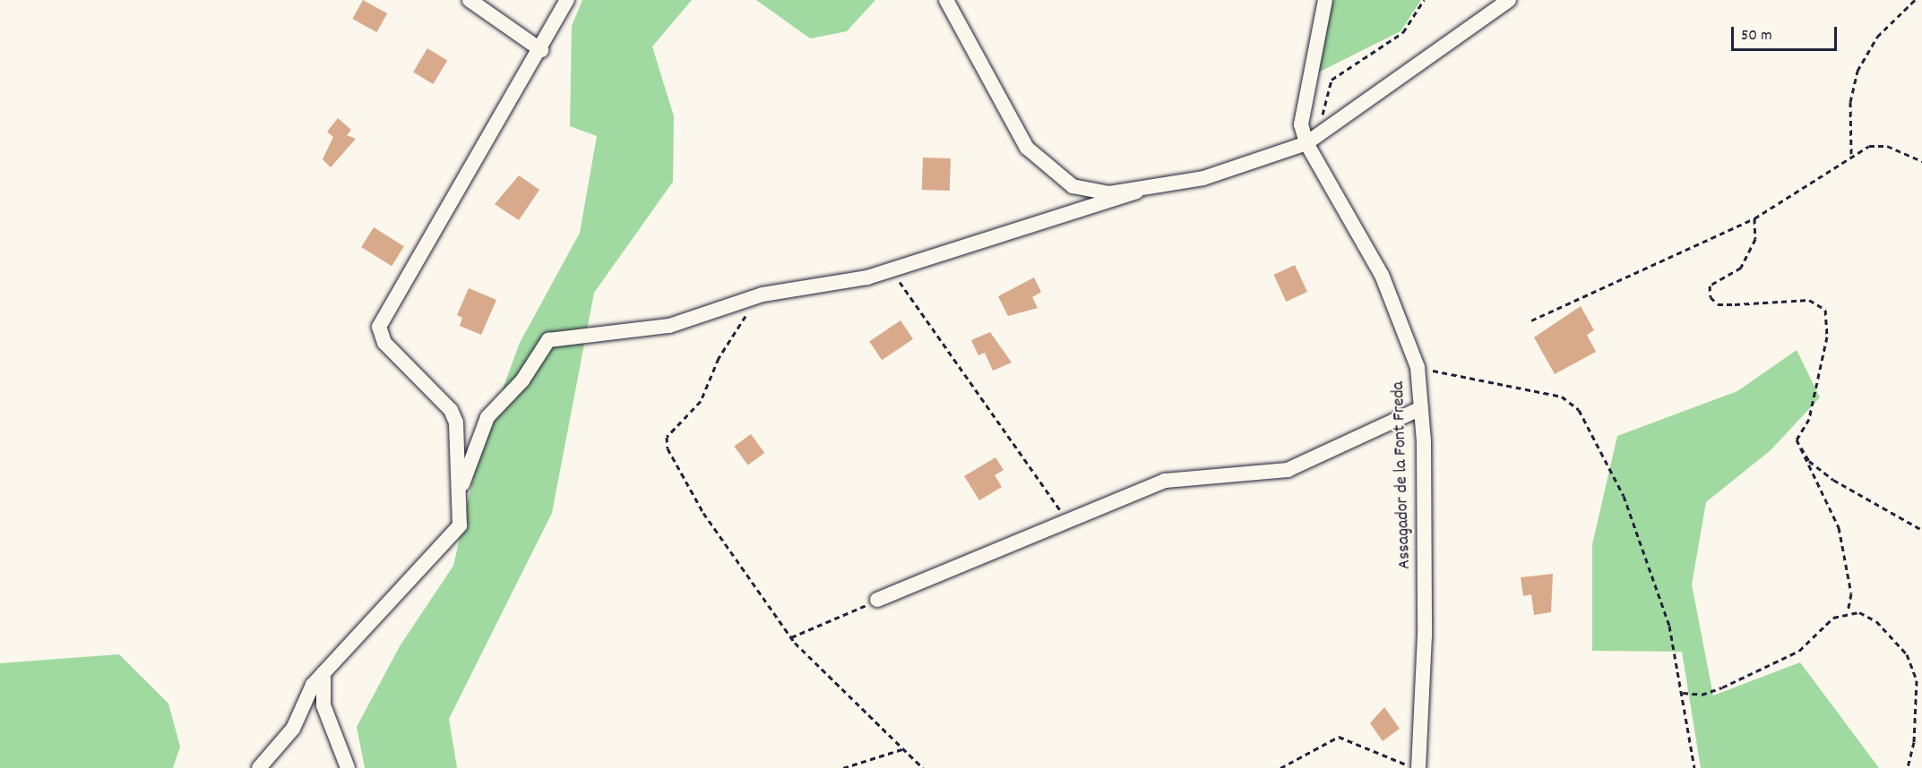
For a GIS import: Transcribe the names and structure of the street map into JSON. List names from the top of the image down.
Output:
{
  "streets": {
    "street": ["Assagador de la Font Freda"]
  },
  "scale_bar": "50 m"
}
